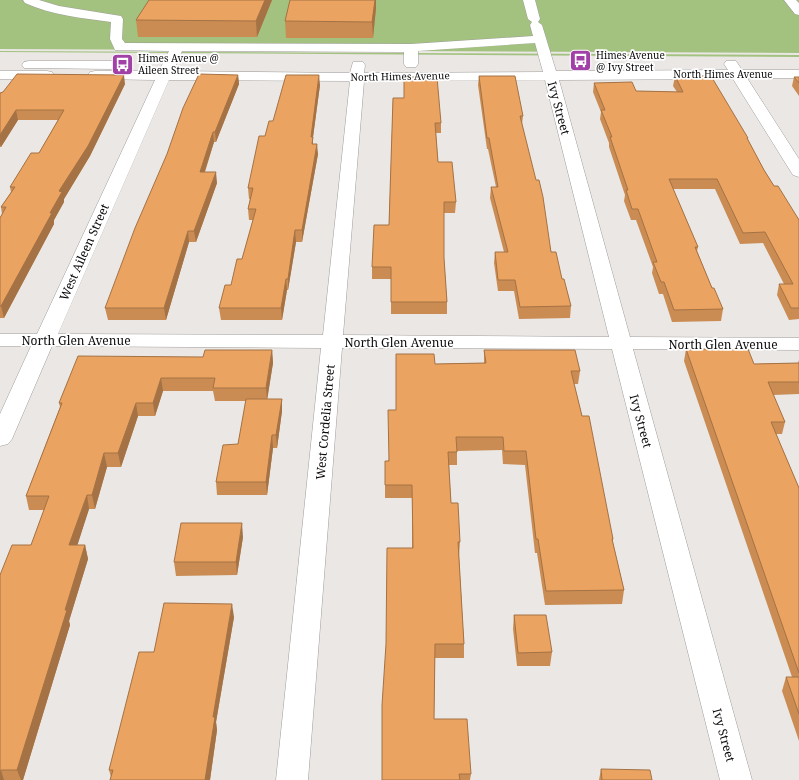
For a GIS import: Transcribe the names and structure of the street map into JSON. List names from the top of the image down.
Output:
{
  "streets": {
    "street": [
      "North Himes Avenue",
      "Ivy Street",
      "West Aileen Street",
      "North Glen Avenue",
      "West Cordelia Street"
    ]
  },
  "crossings": [
    ["North Himes Avenue", "Ivy Street"],
    ["North Himes Avenue", "West Aileen Street"],
    ["North Himes Avenue", "West Cordelia Street"],
    ["Ivy Street", "North Glen Avenue"],
    ["West Aileen Street", "North Glen Avenue"],
    ["North Glen Avenue", "West Cordelia Street"]
  ],
  "places": {
    "bus stop": ["Himes Avenue @ Ivy Street", "Himes Avenue @ Aileen Street"]
  }
}
